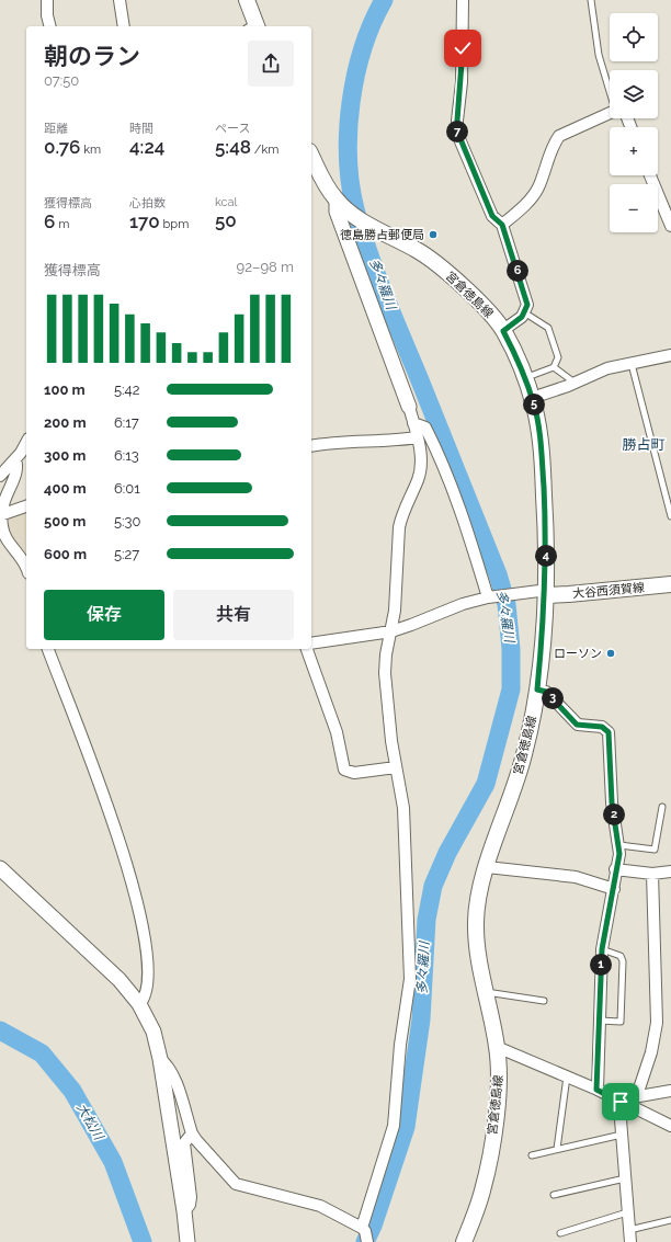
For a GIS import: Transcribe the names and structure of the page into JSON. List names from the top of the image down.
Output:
{
  "streets": {
    "main road": ["宮倉徳島線", "大谷西須賀線"]
  },
  "crossings": [
    ["宮倉徳島線", "大谷西須賀線"]
  ],
  "districts": ["勝占町"],
  "water": ["多々羅川", "大松川"],
  "places": ["徳島勝占郵便局", "ローソン"],
  "page": {
    "map_buttons": ["+", "−"],
    "heading": ["朝のラン", "07:50"],
    "stats": [
      ["距離", "0.76 km"],
      ["時間", "4:24"],
      ["ペース", "5:48 /km"],
      ["獲得標高", "6 m"],
      ["心拍数", "170 bpm"],
      ["kcal", "50"]
    ],
    "pins": [
      "7",
      "6",
      "5",
      "4",
      "3",
      "2",
      "1"
    ],
    "chart": ["獲得標高", "92–98 m"],
    "list": [
      {
        "name": "100 m",
        "note": "5:42"
      },
      {
        "name": "200 m",
        "note": "6:17"
      },
      {
        "name": "300 m",
        "note": "6:13"
      },
      {
        "name": "400 m",
        "note": "6:01"
      },
      {
        "name": "500 m",
        "note": "5:30"
      },
      {
        "name": "600 m",
        "note": "5:27"
      }
    ],
    "buttons": ["保存", "共有"]
  }
}
